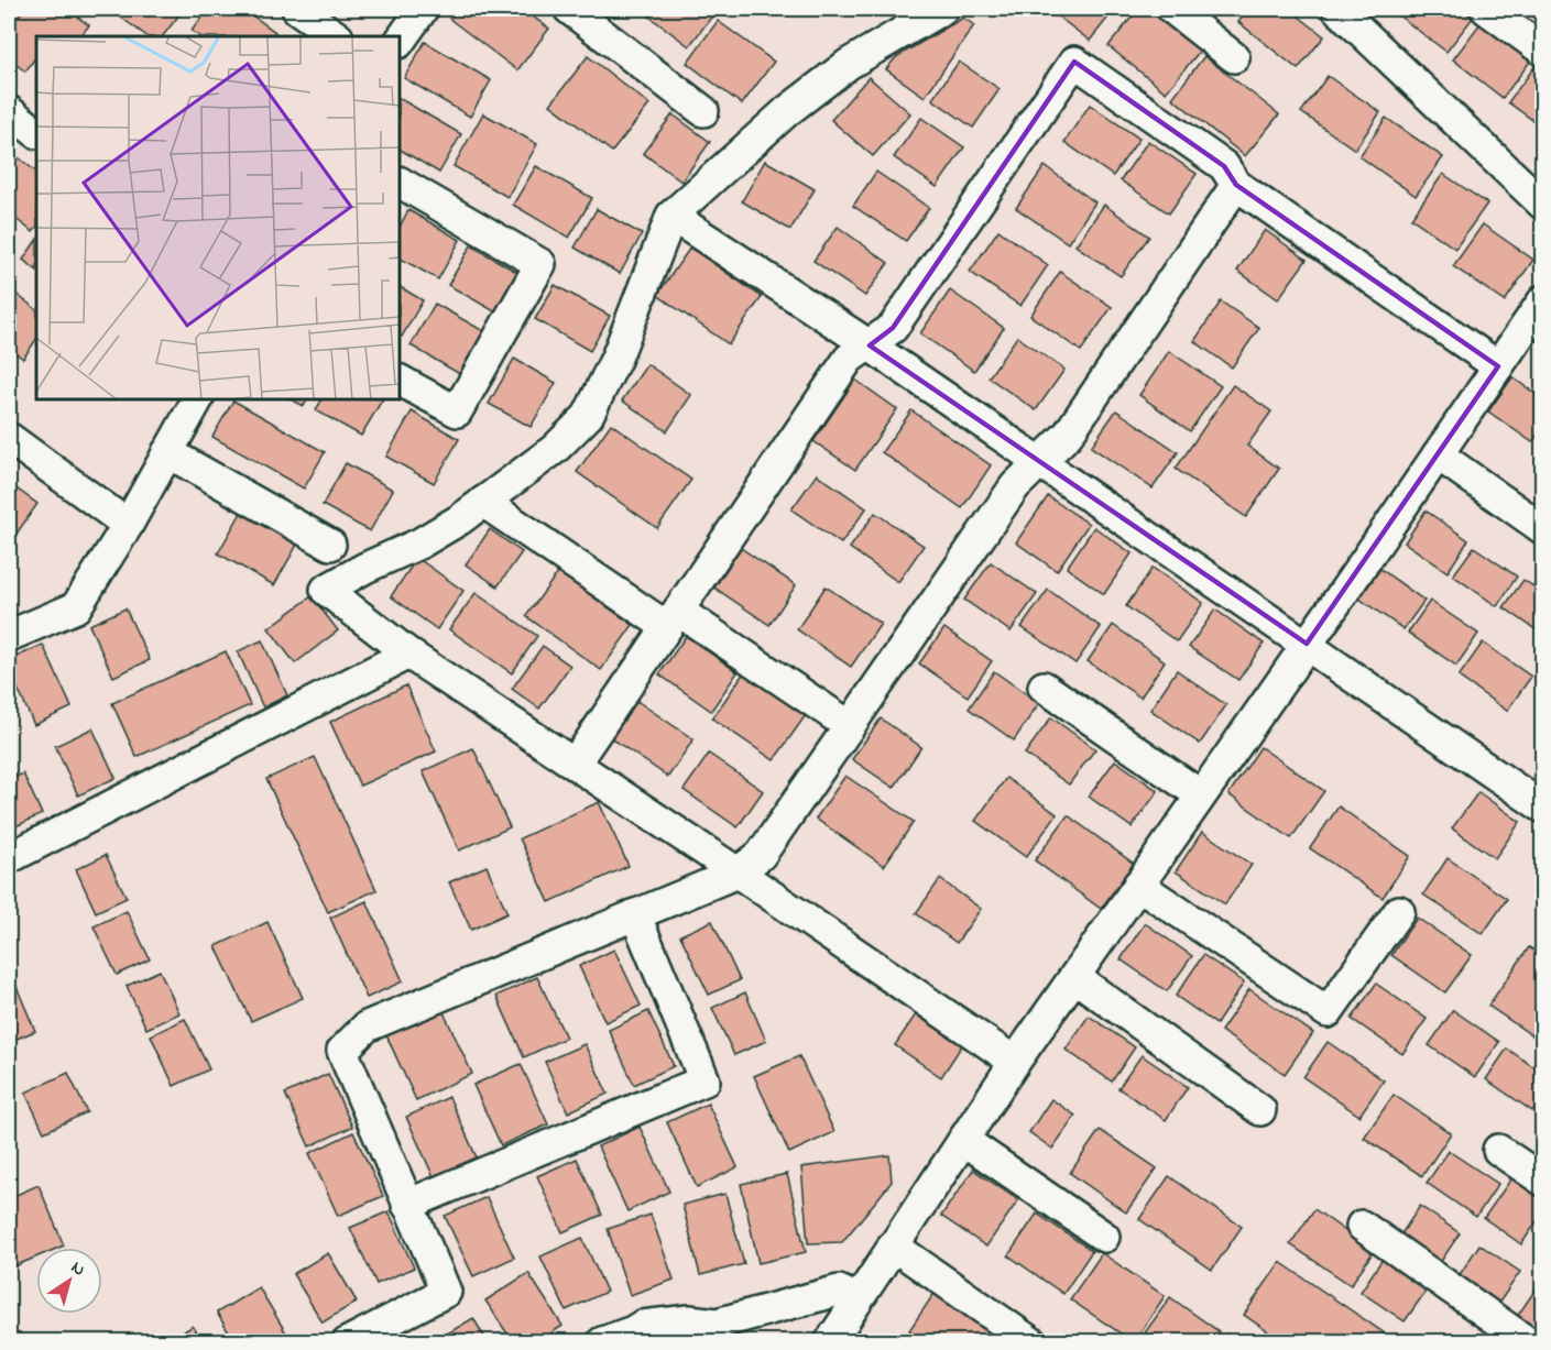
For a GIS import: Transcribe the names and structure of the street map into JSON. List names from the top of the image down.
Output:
{
  "north": "top right"
}
